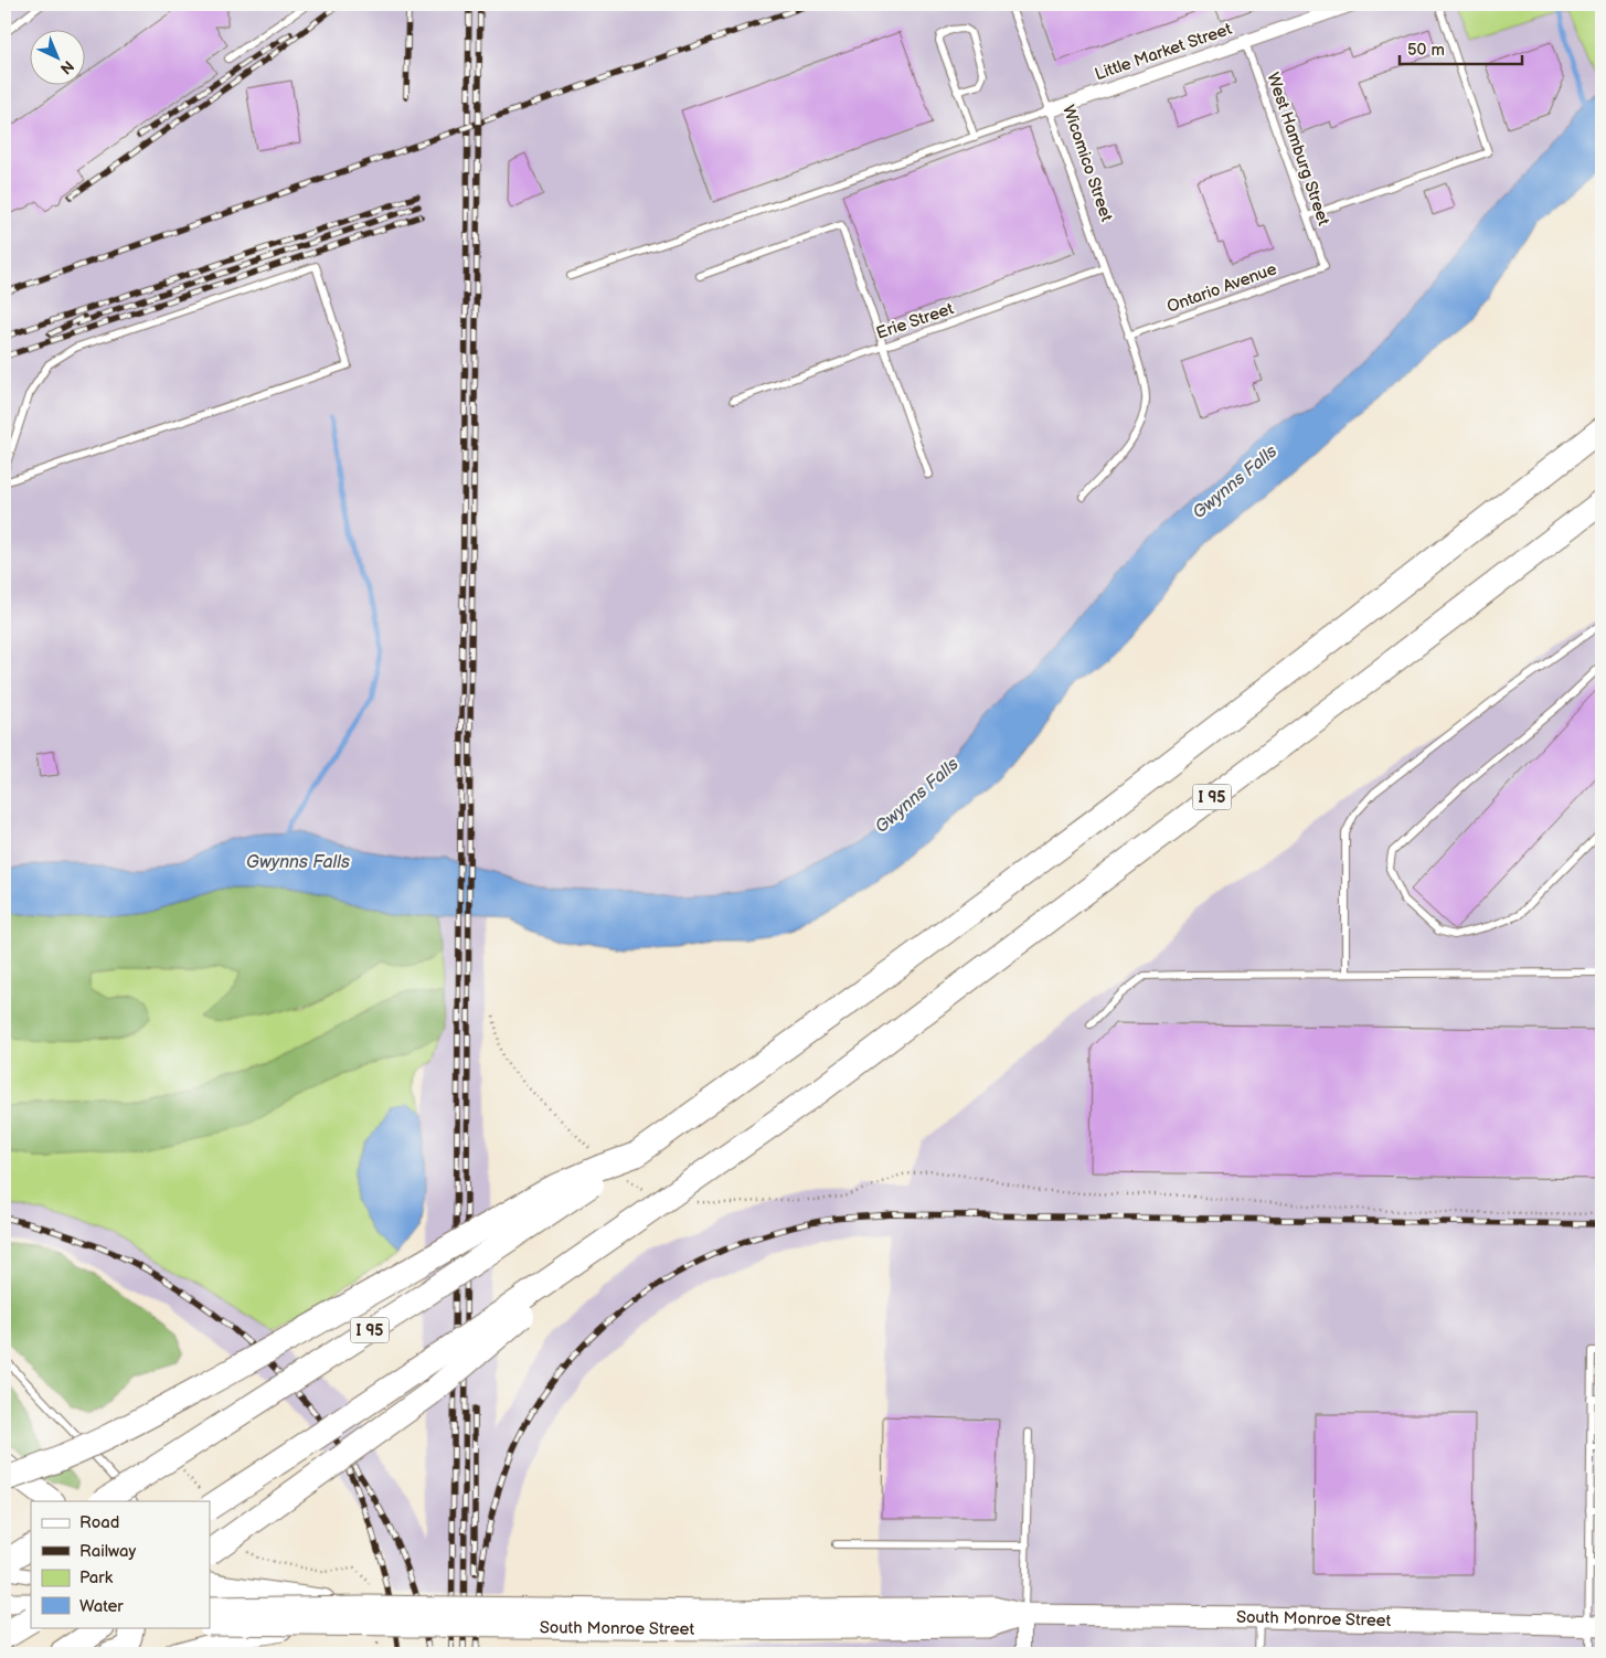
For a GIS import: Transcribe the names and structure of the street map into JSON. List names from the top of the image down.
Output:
{
  "streets": {
    "highway": ["I 95"],
    "main road": ["South Monroe Street"],
    "street": ["Little Market Street"],
    "lane": [
      "West Hamburg Street",
      "Wicomico Street",
      "Ontario Avenue",
      "Erie Street"
    ]
  },
  "crossings": [
    ["Little Market Street", "West Hamburg Street"],
    ["Little Market Street", "Wicomico Street"],
    ["West Hamburg Street", "Ontario Avenue"],
    ["Wicomico Street", "Ontario Avenue"],
    ["Wicomico Street", "Erie Street"]
  ],
  "water": ["Gwynns Falls"],
  "legend": [
    "Road",
    "Railway",
    "Park",
    "Water"
  ],
  "scale_bar": "50 m",
  "north": "bottom right"
}
